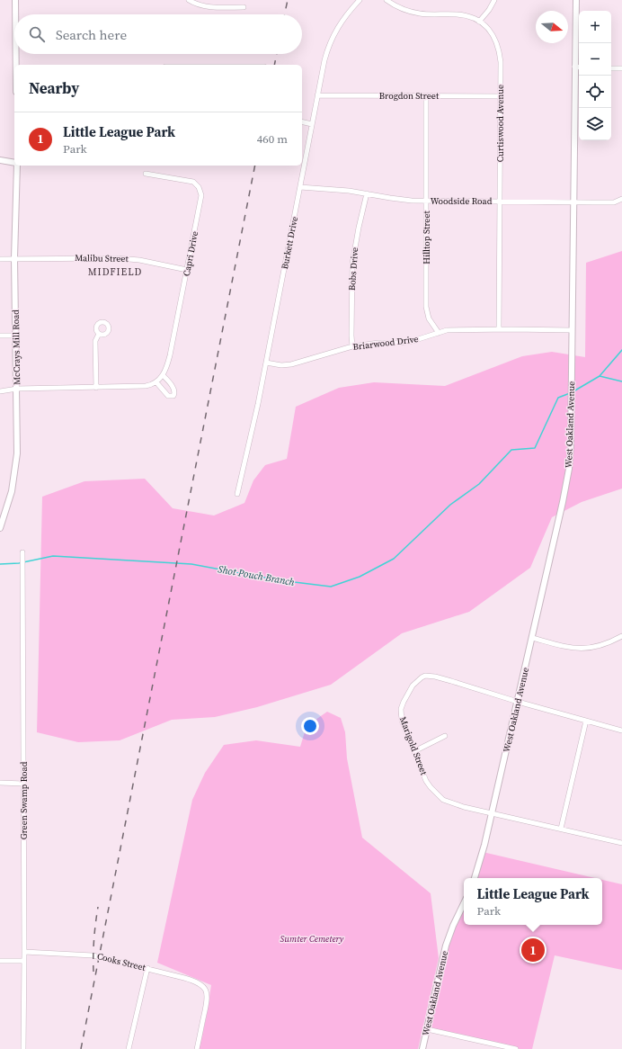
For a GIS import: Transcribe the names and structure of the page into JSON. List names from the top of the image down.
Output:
{
  "streets": {
    "street": [
      "Brogdon Street",
      "Curtiswood Avenue",
      "Woodside Road",
      "Hilltop Street",
      "Burkett Drive",
      "Capri Drive",
      "Malibu Street",
      "Bobs Drive",
      "Briarwood Drive",
      "McCrays Mill Road",
      "West Oakland Avenue",
      "Marigold Street",
      "Green Swamp Road",
      "Cooks Street"
    ]
  },
  "crossings": [
    ["Brogdon Street", "Curtiswood Avenue"],
    ["Brogdon Street", "Hilltop Street"],
    ["Brogdon Street", "Burkett Drive"],
    ["Curtiswood Avenue", "Woodside Road"],
    ["Curtiswood Avenue", "Briarwood Drive"],
    ["Woodside Road", "Hilltop Street"],
    ["Woodside Road", "Burkett Drive"],
    ["Woodside Road", "Bobs Drive"],
    ["Woodside Road", "West Oakland Avenue"],
    ["Hilltop Street", "Briarwood Drive"],
    ["Burkett Drive", "Briarwood Drive"],
    ["Capri Drive", "Malibu Street"],
    ["Malibu Street", "McCrays Mill Road"],
    ["Bobs Drive", "Briarwood Drive"],
    ["Briarwood Drive", "West Oakland Avenue"],
    ["West Oakland Avenue", "Marigold Street"],
    ["Green Swamp Road", "Cooks Street"]
  ],
  "districts": ["MIDFIELD"],
  "water": ["Shot Pouch Branch"],
  "parks": ["Sumter Cemetery"],
  "north": "right",
  "page": {
    "map_buttons": ["+", "−"],
    "search": "Search here",
    "heading": "Nearby",
    "list": [
      {
        "mark": "1",
        "name": "Little League Park",
        "note": "Park",
        "value": "460 m"
      }
    ],
    "popup": ["Little League Park", "Park"],
    "pins": "1"
  }
}
